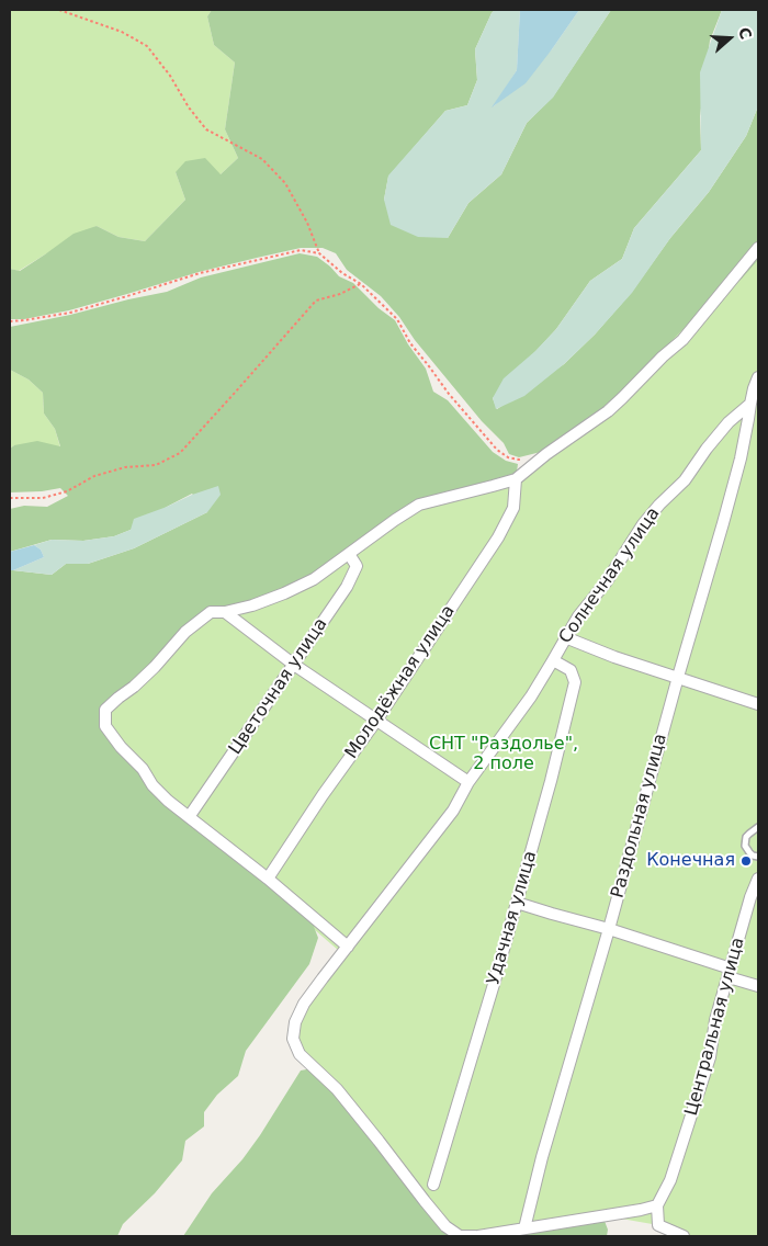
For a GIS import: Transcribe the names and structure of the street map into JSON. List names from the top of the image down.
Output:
{
  "streets": {
    "street": [
      "Солнечная улица",
      "Молодёжная улица",
      "Цветочная улица",
      "Раздольная улица",
      "Удачная улица",
      "Центральная улица"
    ]
  },
  "crossings": [
    ["Солнечная улица", "Раздольная улица"],
    ["Солнечная улица", "Удачная улица"]
  ],
  "parks": ["СНТ \"Раздолье\", 2 поле"],
  "places": ["Конечная"],
  "north": "right"
}
